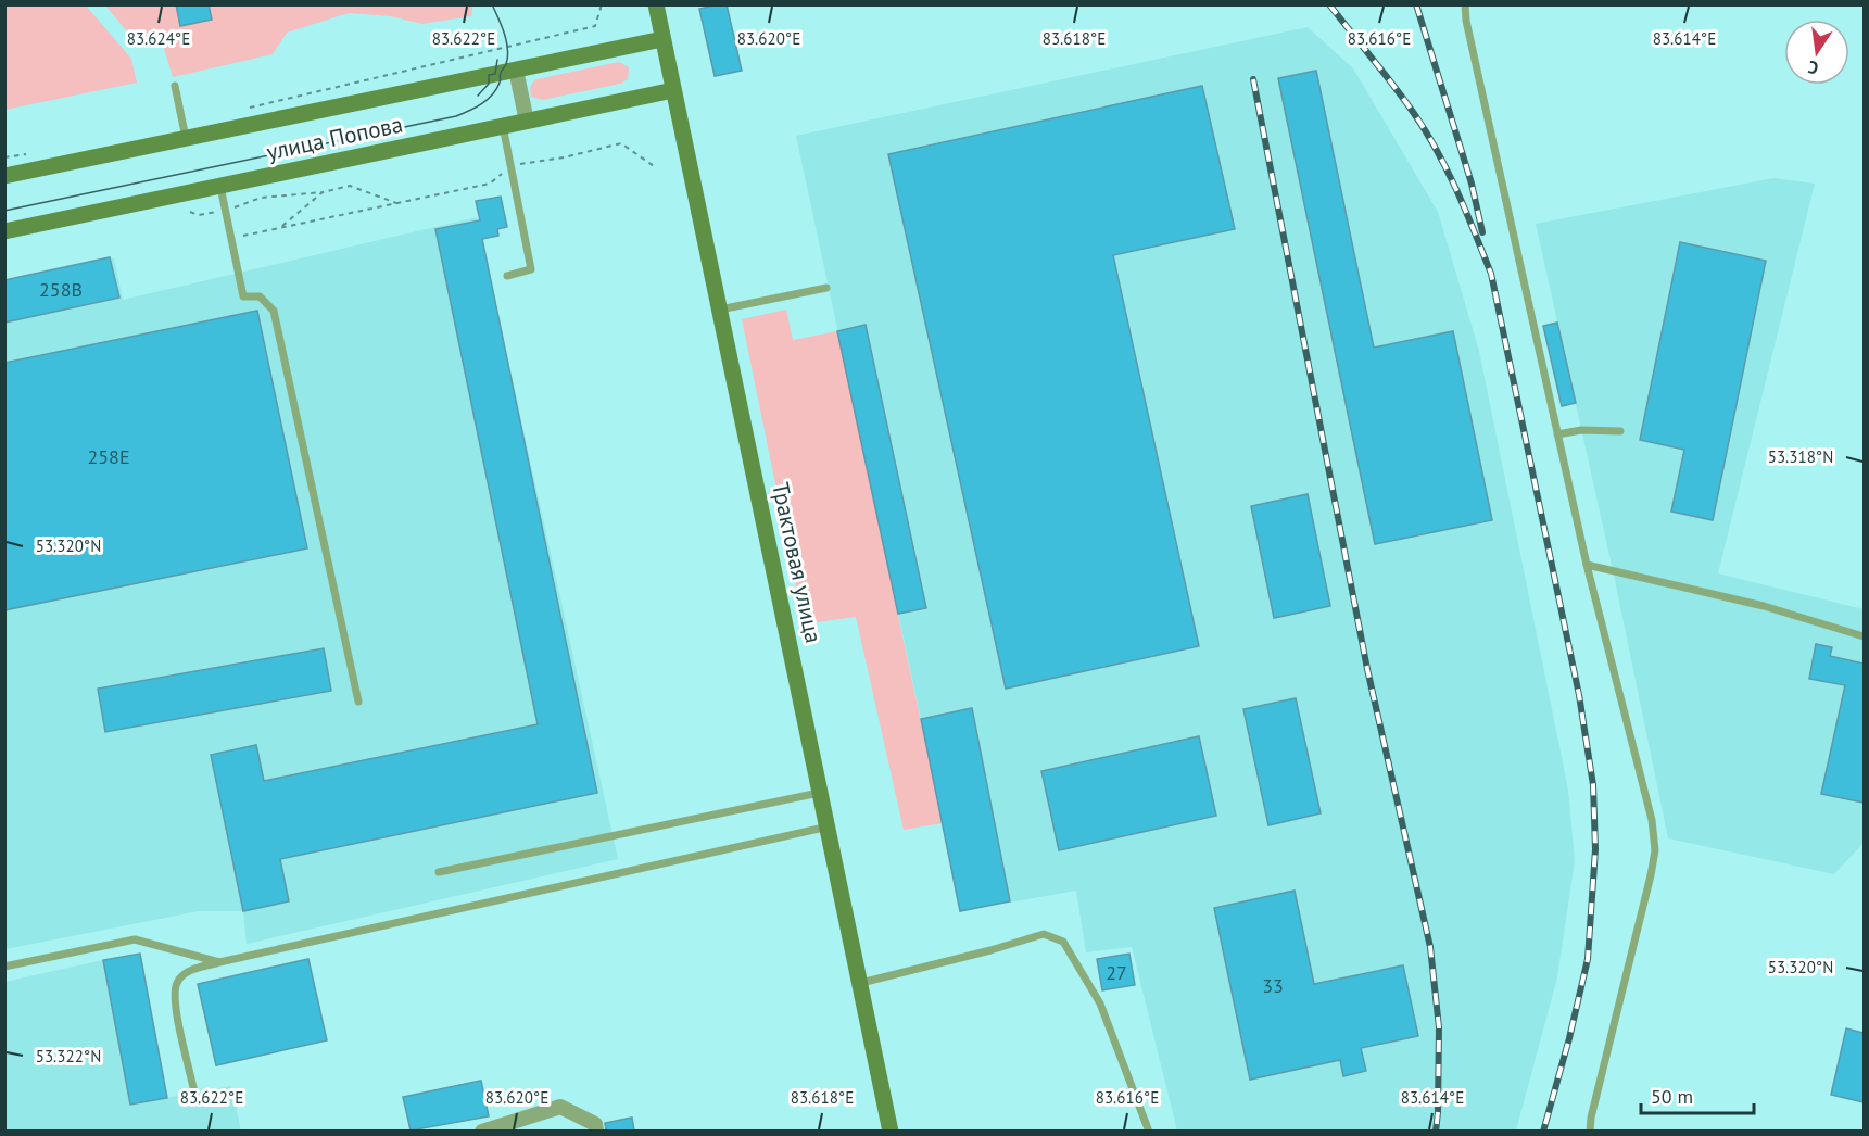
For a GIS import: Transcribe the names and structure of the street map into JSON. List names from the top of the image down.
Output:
{
  "streets": {
    "main road": ["улица Попова", "Трактовая улица"]
  },
  "crossings": [
    ["улица Попова", "Трактовая улица"]
  ],
  "house_numbers": [
    "258В",
    "258Е",
    "27",
    "33"
  ],
  "scale_bar": "50 m",
  "north": "bottom",
  "coordinates": [
    "83.624°E",
    "83.622°E",
    "83.620°E",
    "83.618°E",
    "83.616°E",
    "83.614°E",
    "53.318°N",
    "53.320°N",
    "53.322°N"
  ]
}
